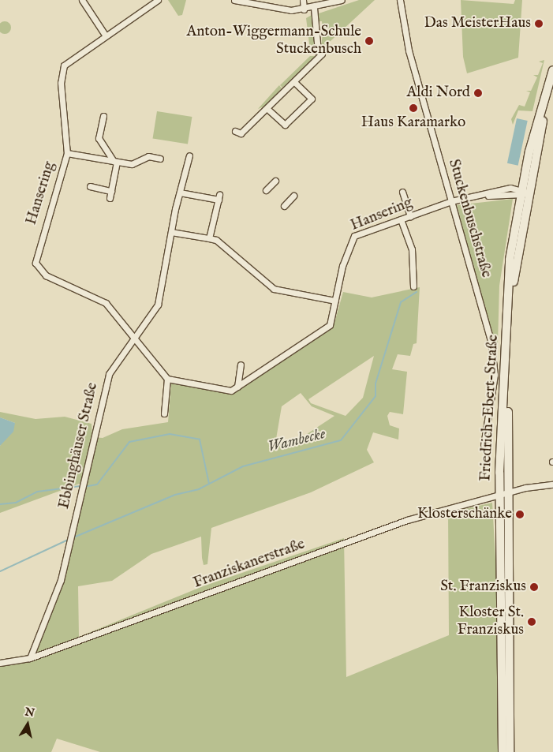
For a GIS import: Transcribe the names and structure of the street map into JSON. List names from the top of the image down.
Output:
{
  "streets": {
    "main road": ["Friedrich-Ebert-Straße"],
    "street": [
      "Hansering",
      "Stuckenbuschstraße",
      "Ebbinghäuser Straße",
      "Franziskanerstraße"
    ]
  },
  "crossings": [
    ["Hansering", "Stuckenbuschstraße"],
    ["Hansering", "Friedrich-Ebert-Straße"],
    ["Hansering", "Ebbinghäuser Straße"],
    ["Friedrich-Ebert-Straße", "Franziskanerstraße"],
    ["Ebbinghäuser Straße", "Franziskanerstraße"]
  ],
  "water": ["Wambecke"],
  "places": [
    "Das MeisterHaus",
    "Anton-Wiggermann-Schule Stuckenbusch",
    "Aldi Nord",
    "Haus Karamarko",
    "Klosterschänke",
    "St. Franziskus",
    "Kloster St. Franziskus"
  ],
  "north": "top"
}
